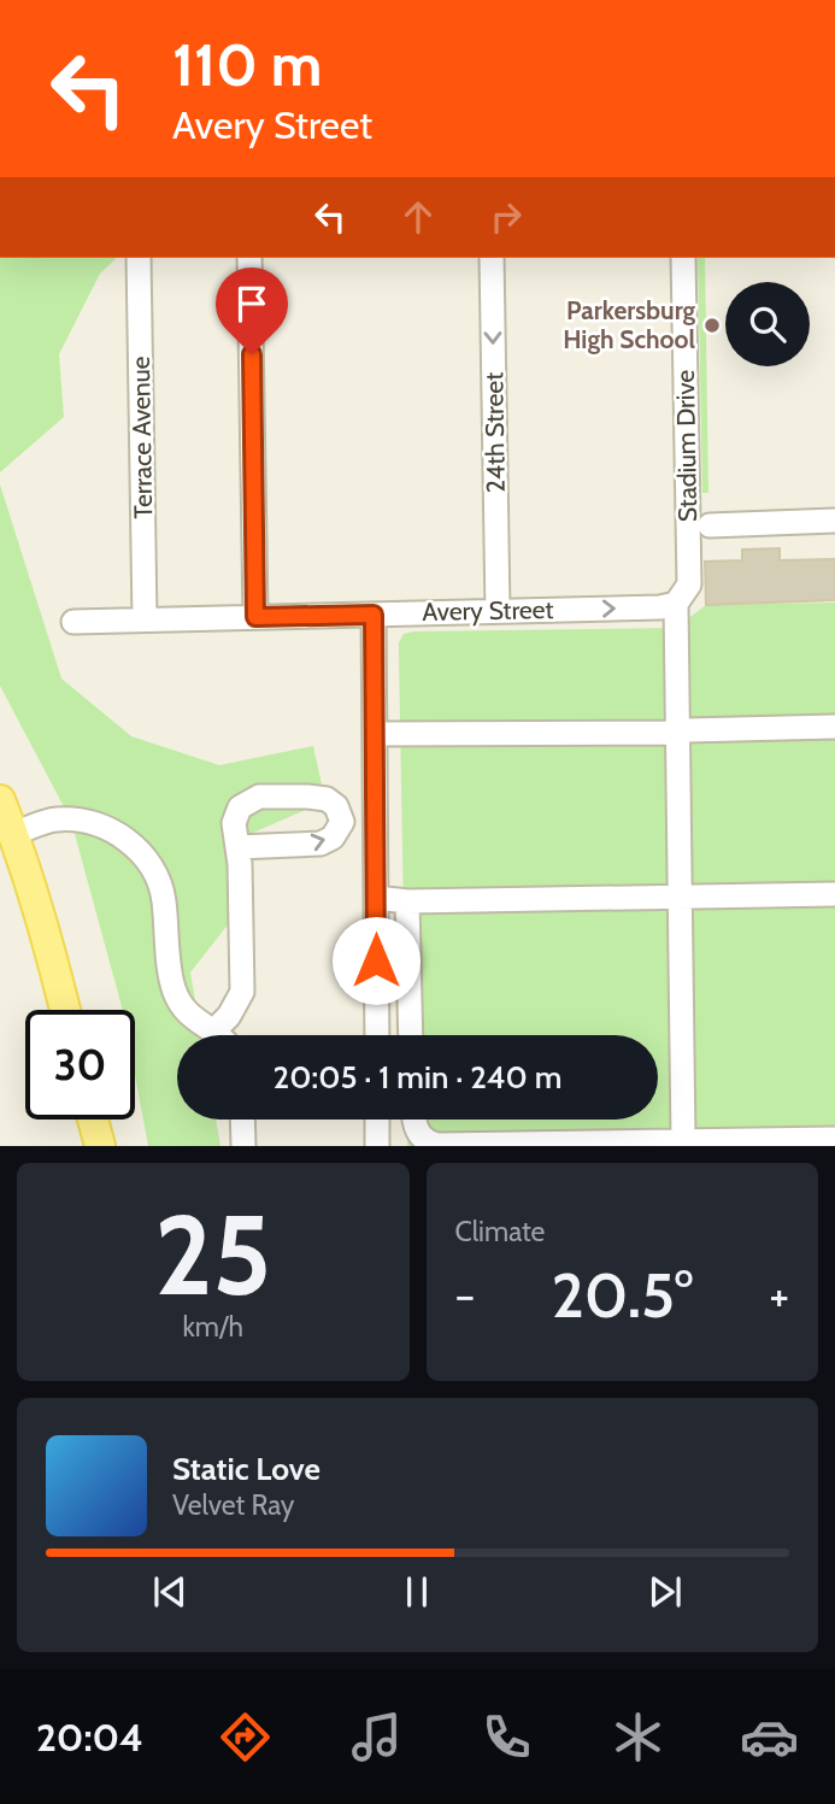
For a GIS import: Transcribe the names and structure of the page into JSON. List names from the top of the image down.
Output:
{
  "streets": {
    "street": [
      "24th Street",
      "Terrace Avenue",
      "Stadium Drive",
      "Avery Street"
    ]
  },
  "crossings": [
    ["24th Street", "Avery Street"],
    ["Terrace Avenue", "Avery Street"],
    ["Stadium Drive", "Avery Street"]
  ],
  "one_way": ["24th Street"],
  "places": ["Parkersburg High School"],
  "page": {
    "turn": ["110 m", "Avery Street"],
    "limit": "30",
    "trip": "20:05 · 1 min · 240 m",
    "tile": [
      ["25", "km/h"],
      "Climate"
    ],
    "heat": ["−", "20.5°", "+"],
    "song": ["Static Love", "Velvet Ray"],
    "tabs": "20:04"
  }
}
